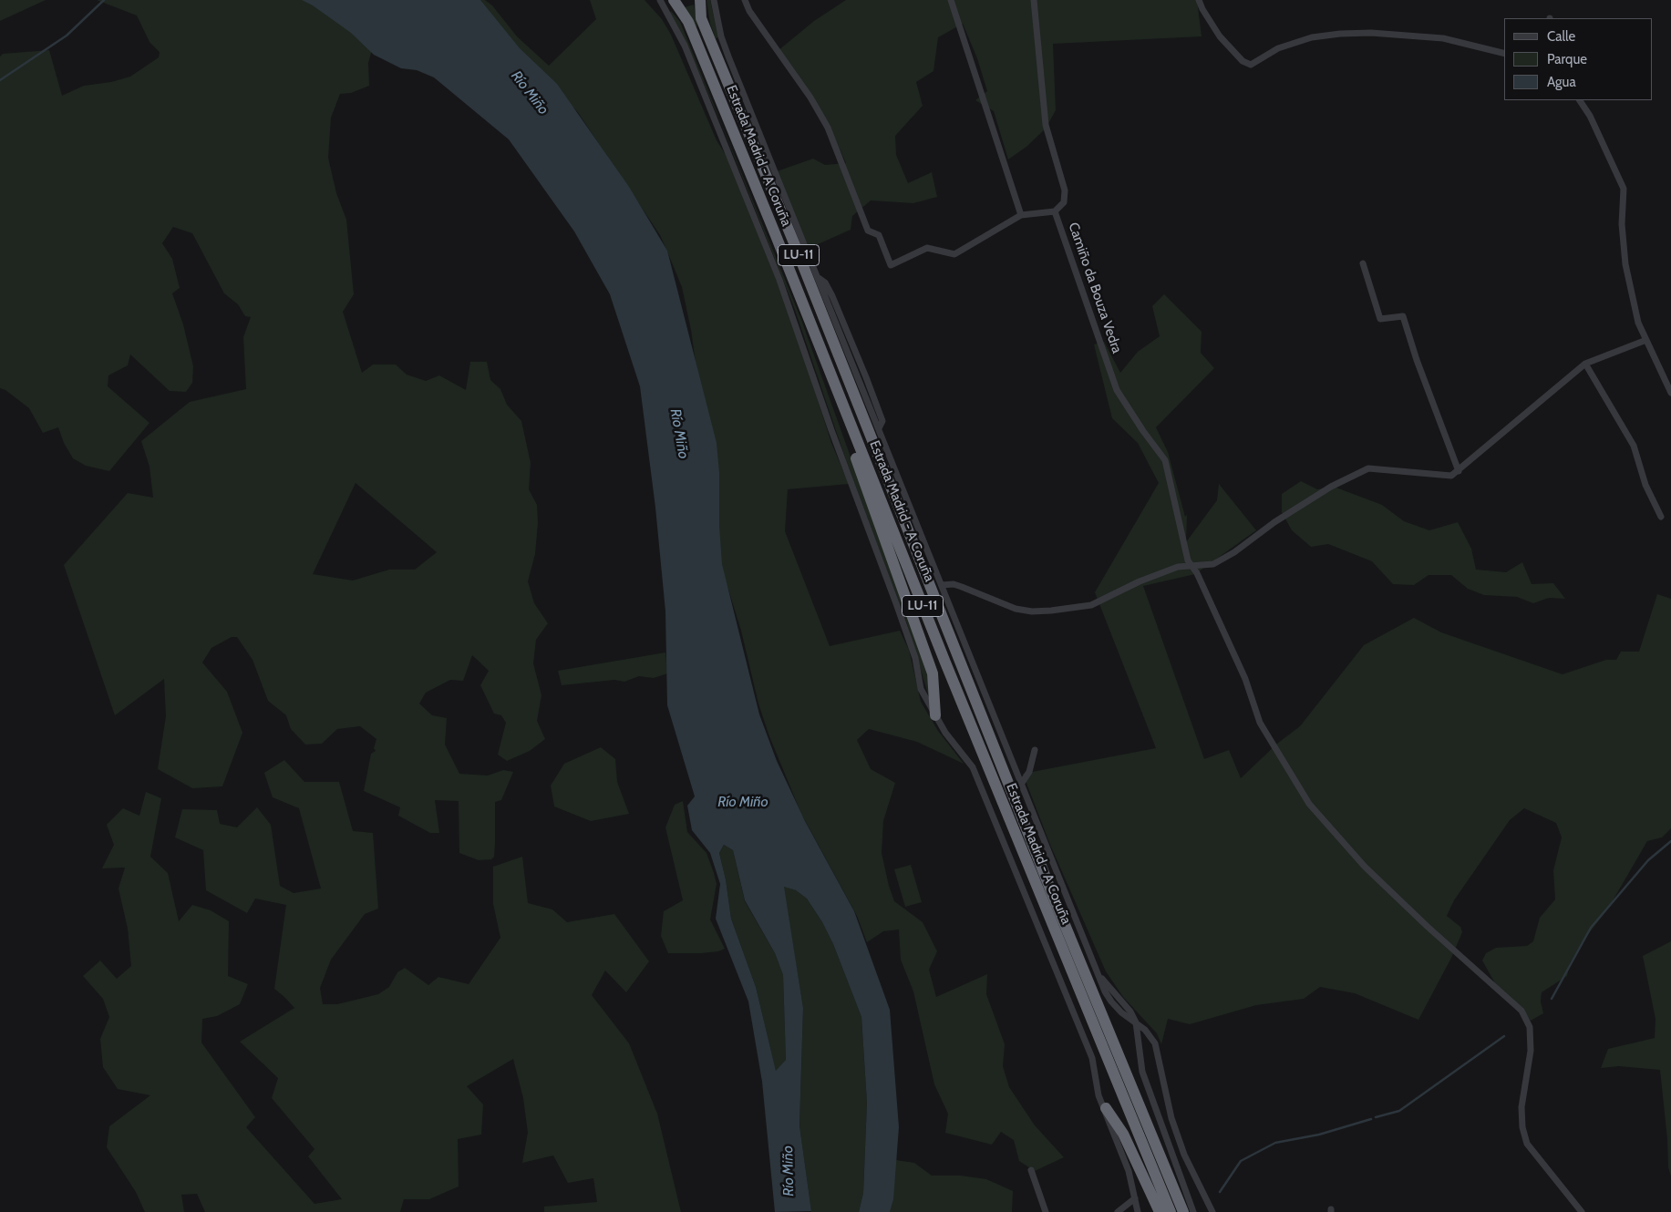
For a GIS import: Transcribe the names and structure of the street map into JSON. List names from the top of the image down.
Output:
{
  "streets": {
    "highway": ["Estrada Madrid - A Coruña", "LU-11"],
    "street": ["Camiño da Bouza Vedra"]
  },
  "water": ["Río Miño"],
  "legend": ["Calle", "Parque", "Agua"]
}
